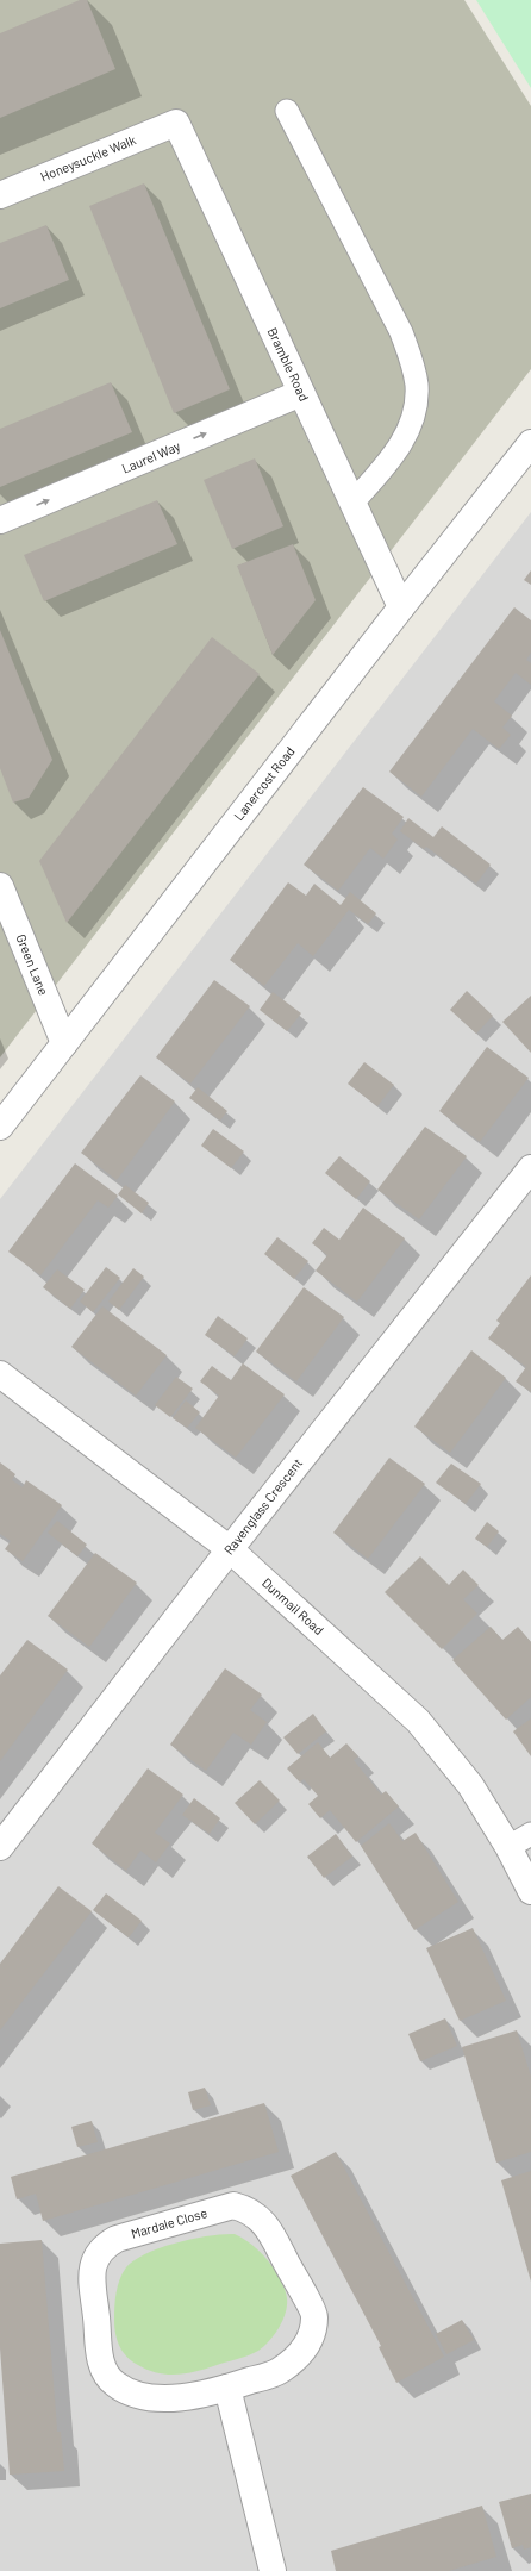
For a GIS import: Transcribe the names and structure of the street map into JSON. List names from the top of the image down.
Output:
{
  "streets": {
    "street": [
      "Honeysuckle Walk",
      "Bramble Road",
      "Laurel Way",
      "Lanercost Road",
      "Green Lane",
      "Ravenglass Crescent",
      "Dunmail Road",
      "Mardale Close"
    ]
  },
  "crossings": [
    ["Honeysuckle Walk", "Bramble Road"],
    ["Bramble Road", "Laurel Way"],
    ["Bramble Road", "Lanercost Road"],
    ["Lanercost Road", "Green Lane"],
    ["Ravenglass Crescent", "Dunmail Road"]
  ],
  "one_way": ["Laurel Way"]
}
